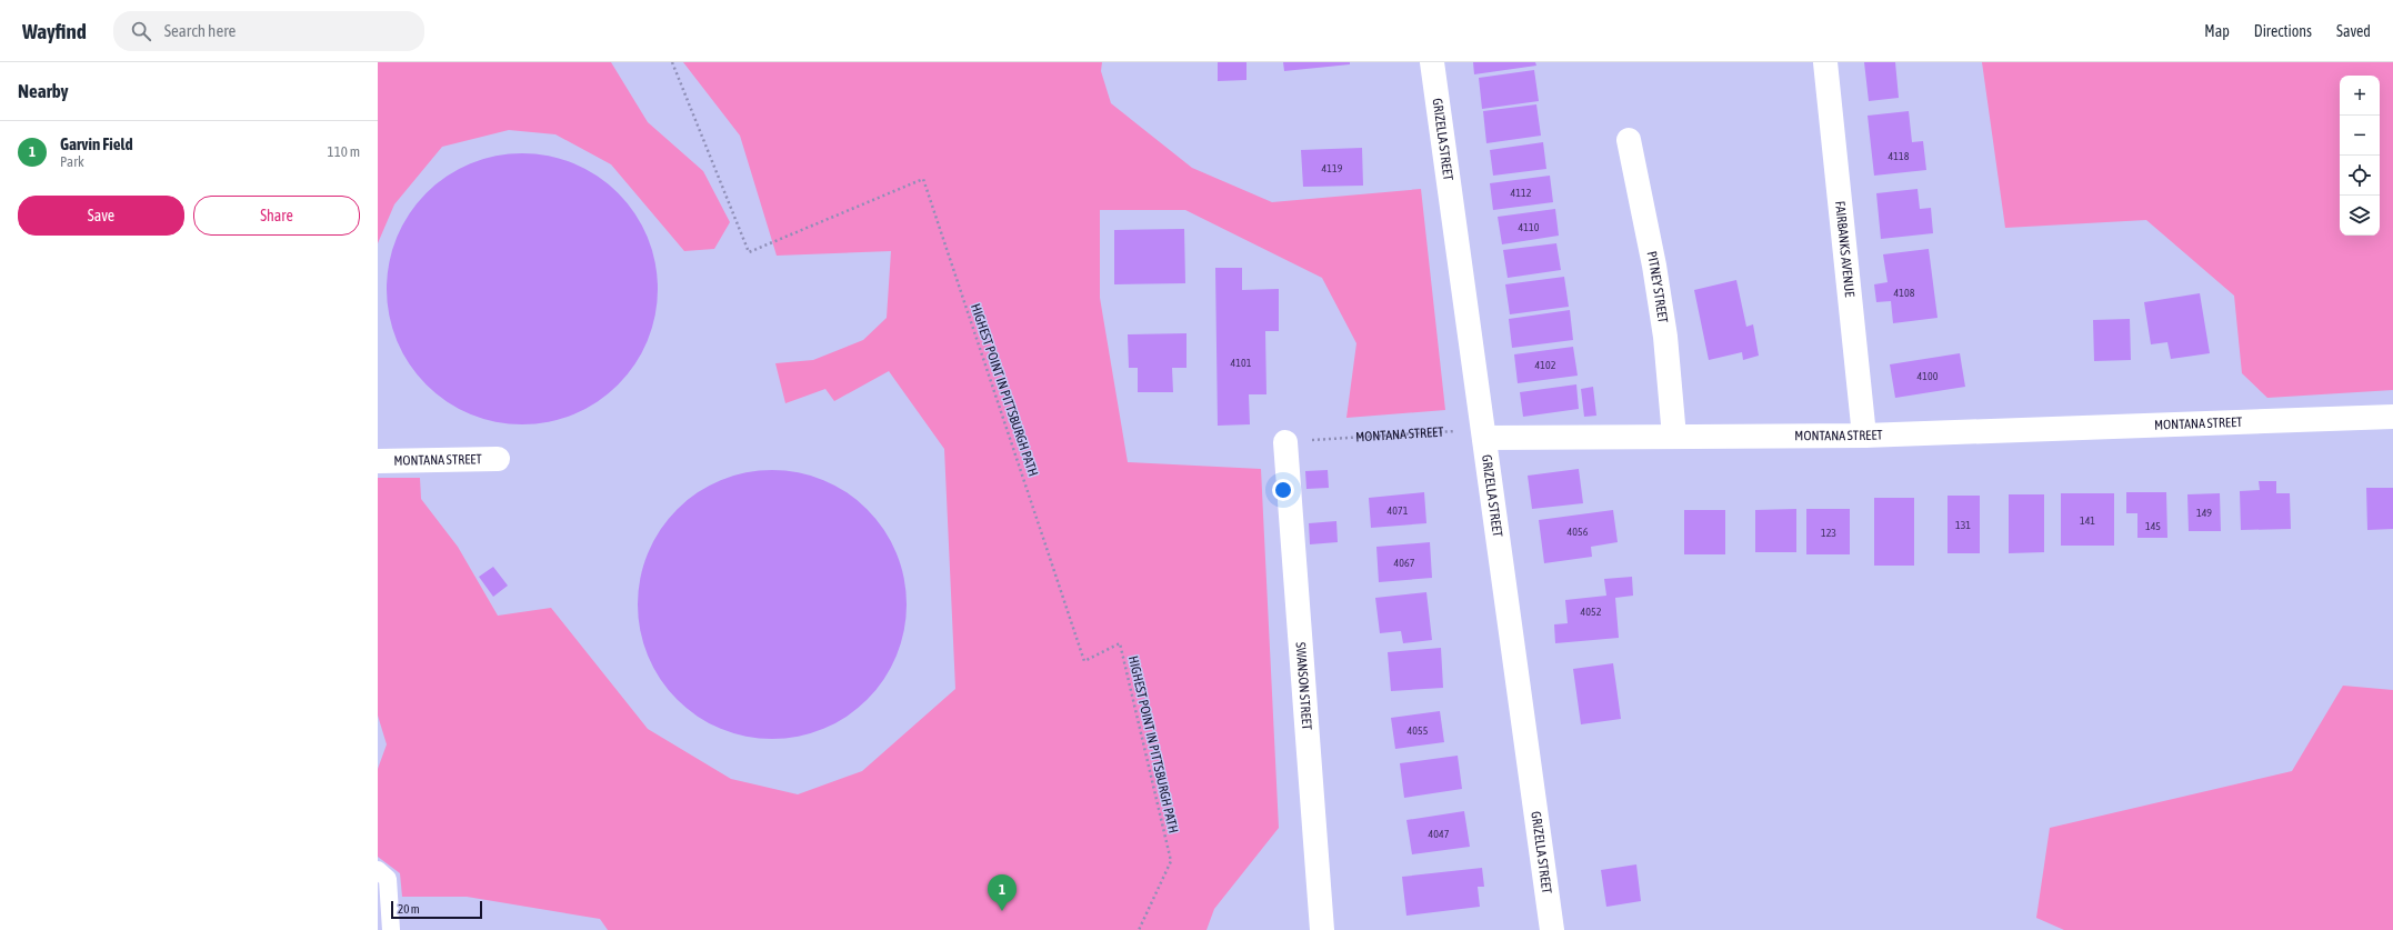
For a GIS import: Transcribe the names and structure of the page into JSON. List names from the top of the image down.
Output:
{
  "streets": {
    "street": [
      "GRIZELLA STREET",
      "FAIRBANKS AVENUE",
      "PITNEY STREET",
      "MONTANA STREET",
      "SWANSON STREET"
    ],
    "path": ["HIGHEST POINT IN PITTSBURGH PATH"]
  },
  "crossings": [
    ["GRIZELLA STREET", "MONTANA STREET"],
    ["FAIRBANKS AVENUE", "MONTANA STREET"],
    ["PITNEY STREET", "MONTANA STREET"],
    ["MONTANA STREET", "SWANSON STREET"]
  ],
  "house_numbers": [
    "4118",
    "4119",
    "4112",
    "4110",
    "4108",
    "4101",
    "4102",
    "4100",
    "4071",
    "149",
    "141",
    "131",
    "145",
    "4056",
    "123",
    "4067",
    "4052",
    "4055",
    "4047"
  ],
  "scale_bar": "20 m",
  "page": {
    "header": "Wayfind",
    "search": "Search here",
    "nav": ["Map", "Directions", "Saved"],
    "heading": "Nearby",
    "map_buttons": ["+", "−"],
    "list": [
      {
        "mark": "1",
        "name": "Garvin Field",
        "note": "Park",
        "value": "110 m"
      }
    ],
    "buttons": ["Save", "Share"],
    "pins": "1",
    "scale": "20 m"
  }
}
